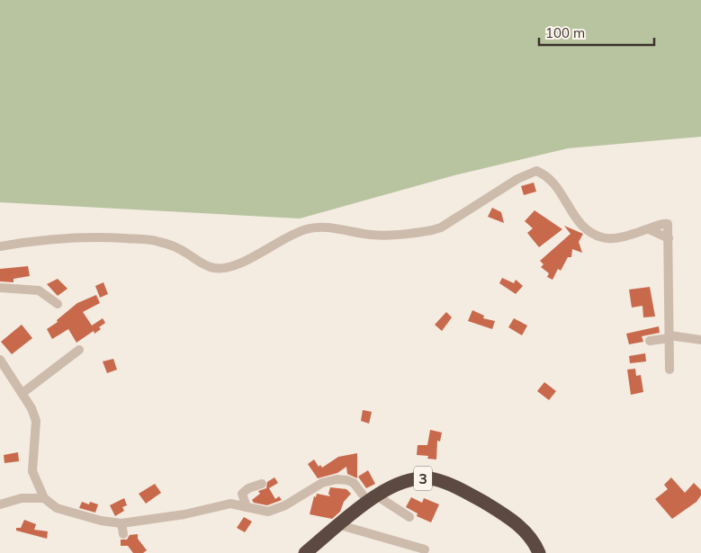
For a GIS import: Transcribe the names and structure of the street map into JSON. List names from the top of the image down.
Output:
{
  "streets": {
    "highway": ["3"]
  },
  "scale_bar": "100 m"
}
